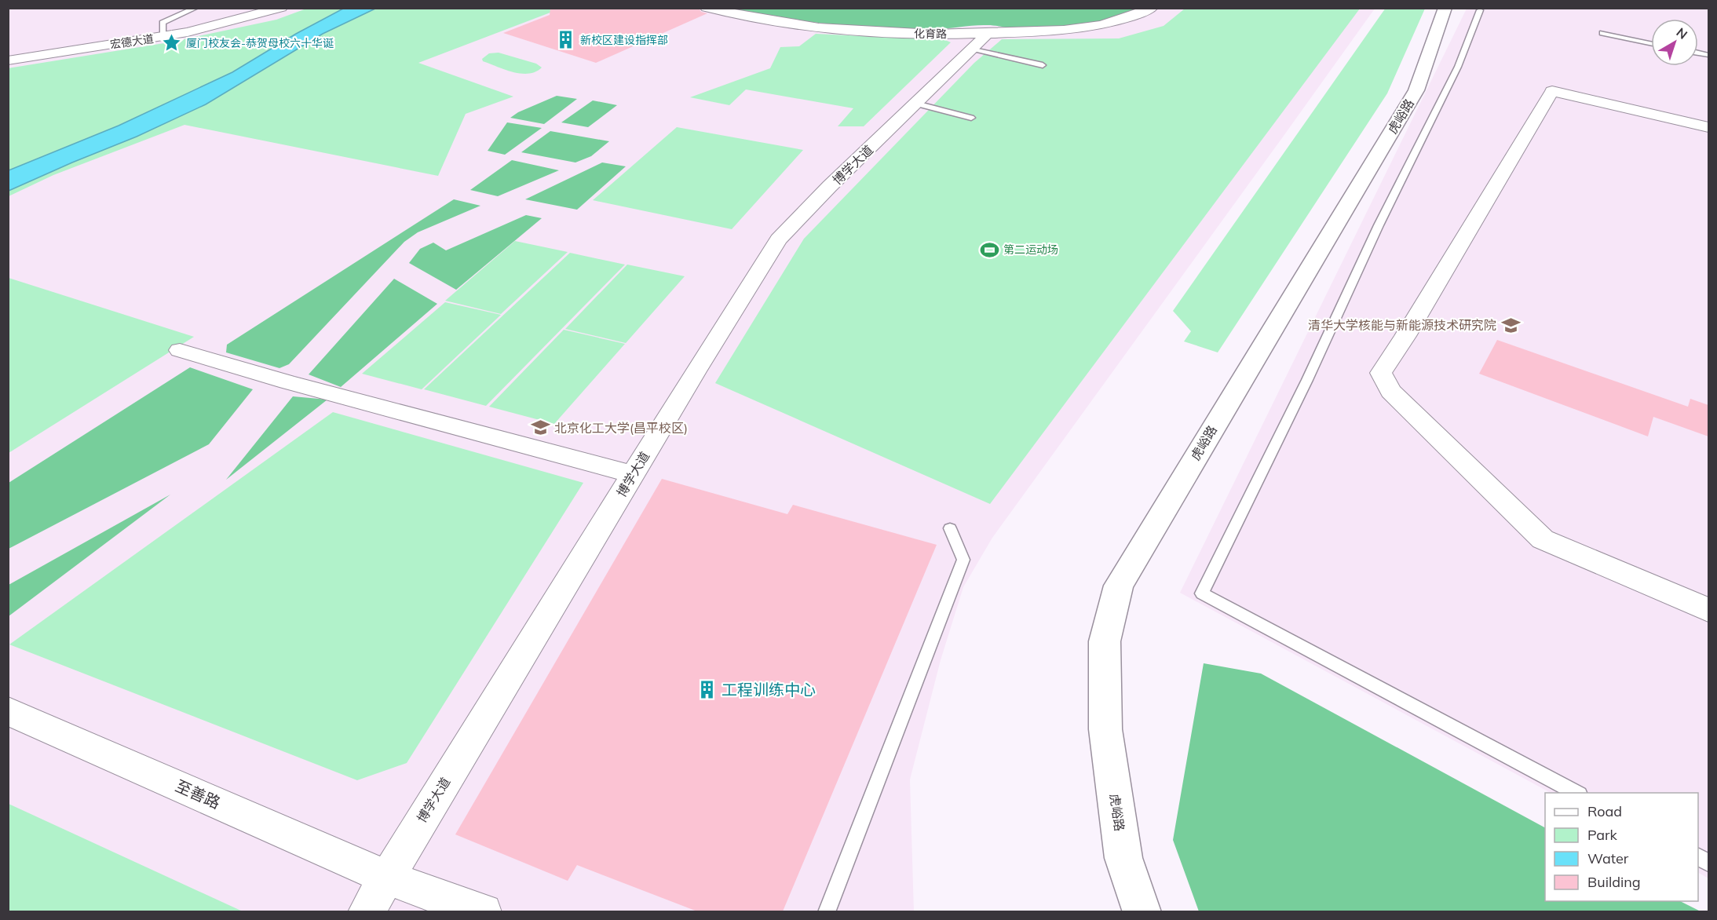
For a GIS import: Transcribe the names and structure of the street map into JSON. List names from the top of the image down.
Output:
{
  "streets": {
    "street": [
      "化育路",
      "宏德大道",
      "虎峪路",
      "博学大道",
      "至善路"
    ]
  },
  "crossings": [
    ["化育路", "博学大道"],
    ["博学大道", "至善路"]
  ],
  "places": {
    "building": ["新校区建设指挥部", "工程训练中心"],
    "place": ["厦门校友会-恭贺母校六十华诞"],
    "sports": ["第二运动场"],
    "school or university": ["清华大学核能与新能源技术研究院", "北京化工大学(昌平校区)"]
  },
  "legend": [
    "Road",
    "Park",
    "Water",
    "Building"
  ],
  "north": "top right"
}
